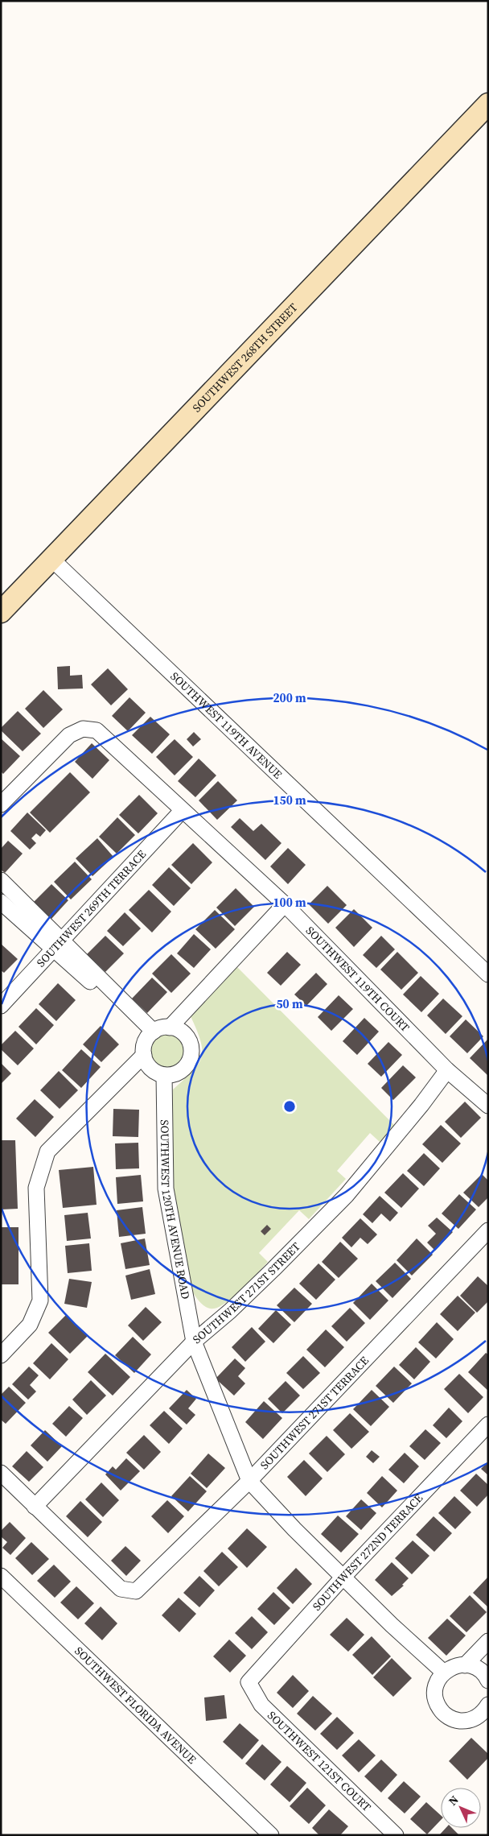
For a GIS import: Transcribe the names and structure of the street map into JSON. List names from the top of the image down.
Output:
{
  "streets": {
    "main road": ["SOUTHWEST 268TH STREET"],
    "street": [
      "SOUTHWEST 119TH AVENUE",
      "SOUTHWEST 269TH TERRACE",
      "SOUTHWEST 119TH COURT",
      "SOUTHWEST 120TH AVENUE ROAD",
      "SOUTHWEST 271ST STREET",
      "SOUTHWEST 271ST TERRACE",
      "SOUTHWEST 272ND TERRACE",
      "SOUTHWEST FLORIDA AVENUE",
      "SOUTHWEST 121ST COURT"
    ]
  },
  "crossings": [
    ["SOUTHWEST 268TH STREET", "SOUTHWEST 119TH AVENUE"],
    ["SOUTHWEST 269TH TERRACE", "SOUTHWEST 119TH COURT"],
    ["SOUTHWEST 119TH COURT", "SOUTHWEST 271ST STREET"],
    ["SOUTHWEST 120TH AVENUE ROAD", "SOUTHWEST 271ST STREET"],
    ["SOUTHWEST 271ST STREET", "SOUTHWEST 271ST TERRACE"],
    ["SOUTHWEST 272ND TERRACE", "SOUTHWEST 121ST COURT"]
  ],
  "north": "top left",
  "rings": [
    "200 m",
    "150 m",
    "100 m",
    "50 m"
  ]
}
